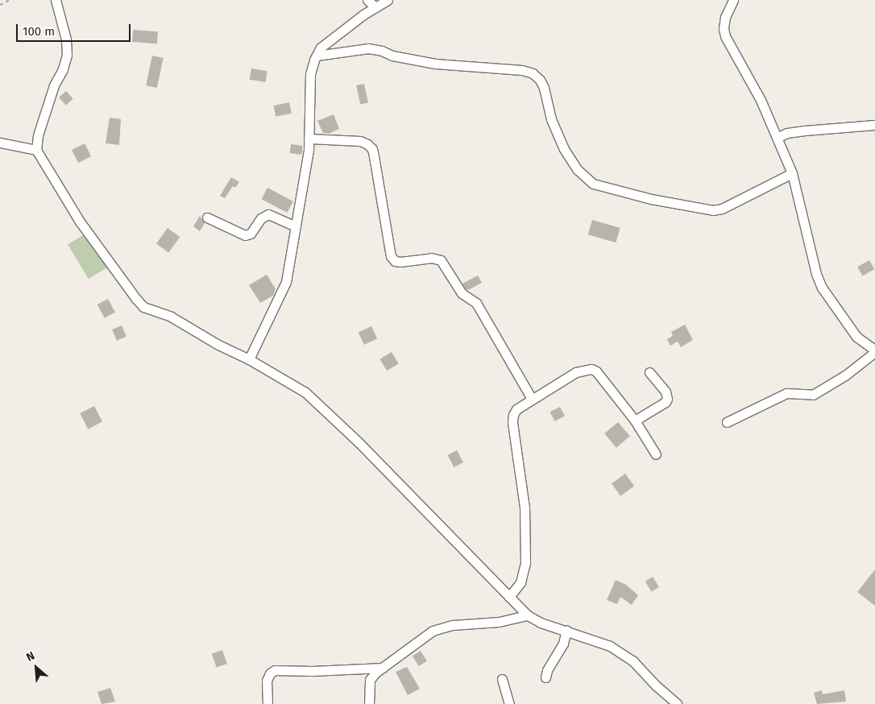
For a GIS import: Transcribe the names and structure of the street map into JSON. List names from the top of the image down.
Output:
{
  "scale_bar": "100 m",
  "north": "top left"
}
